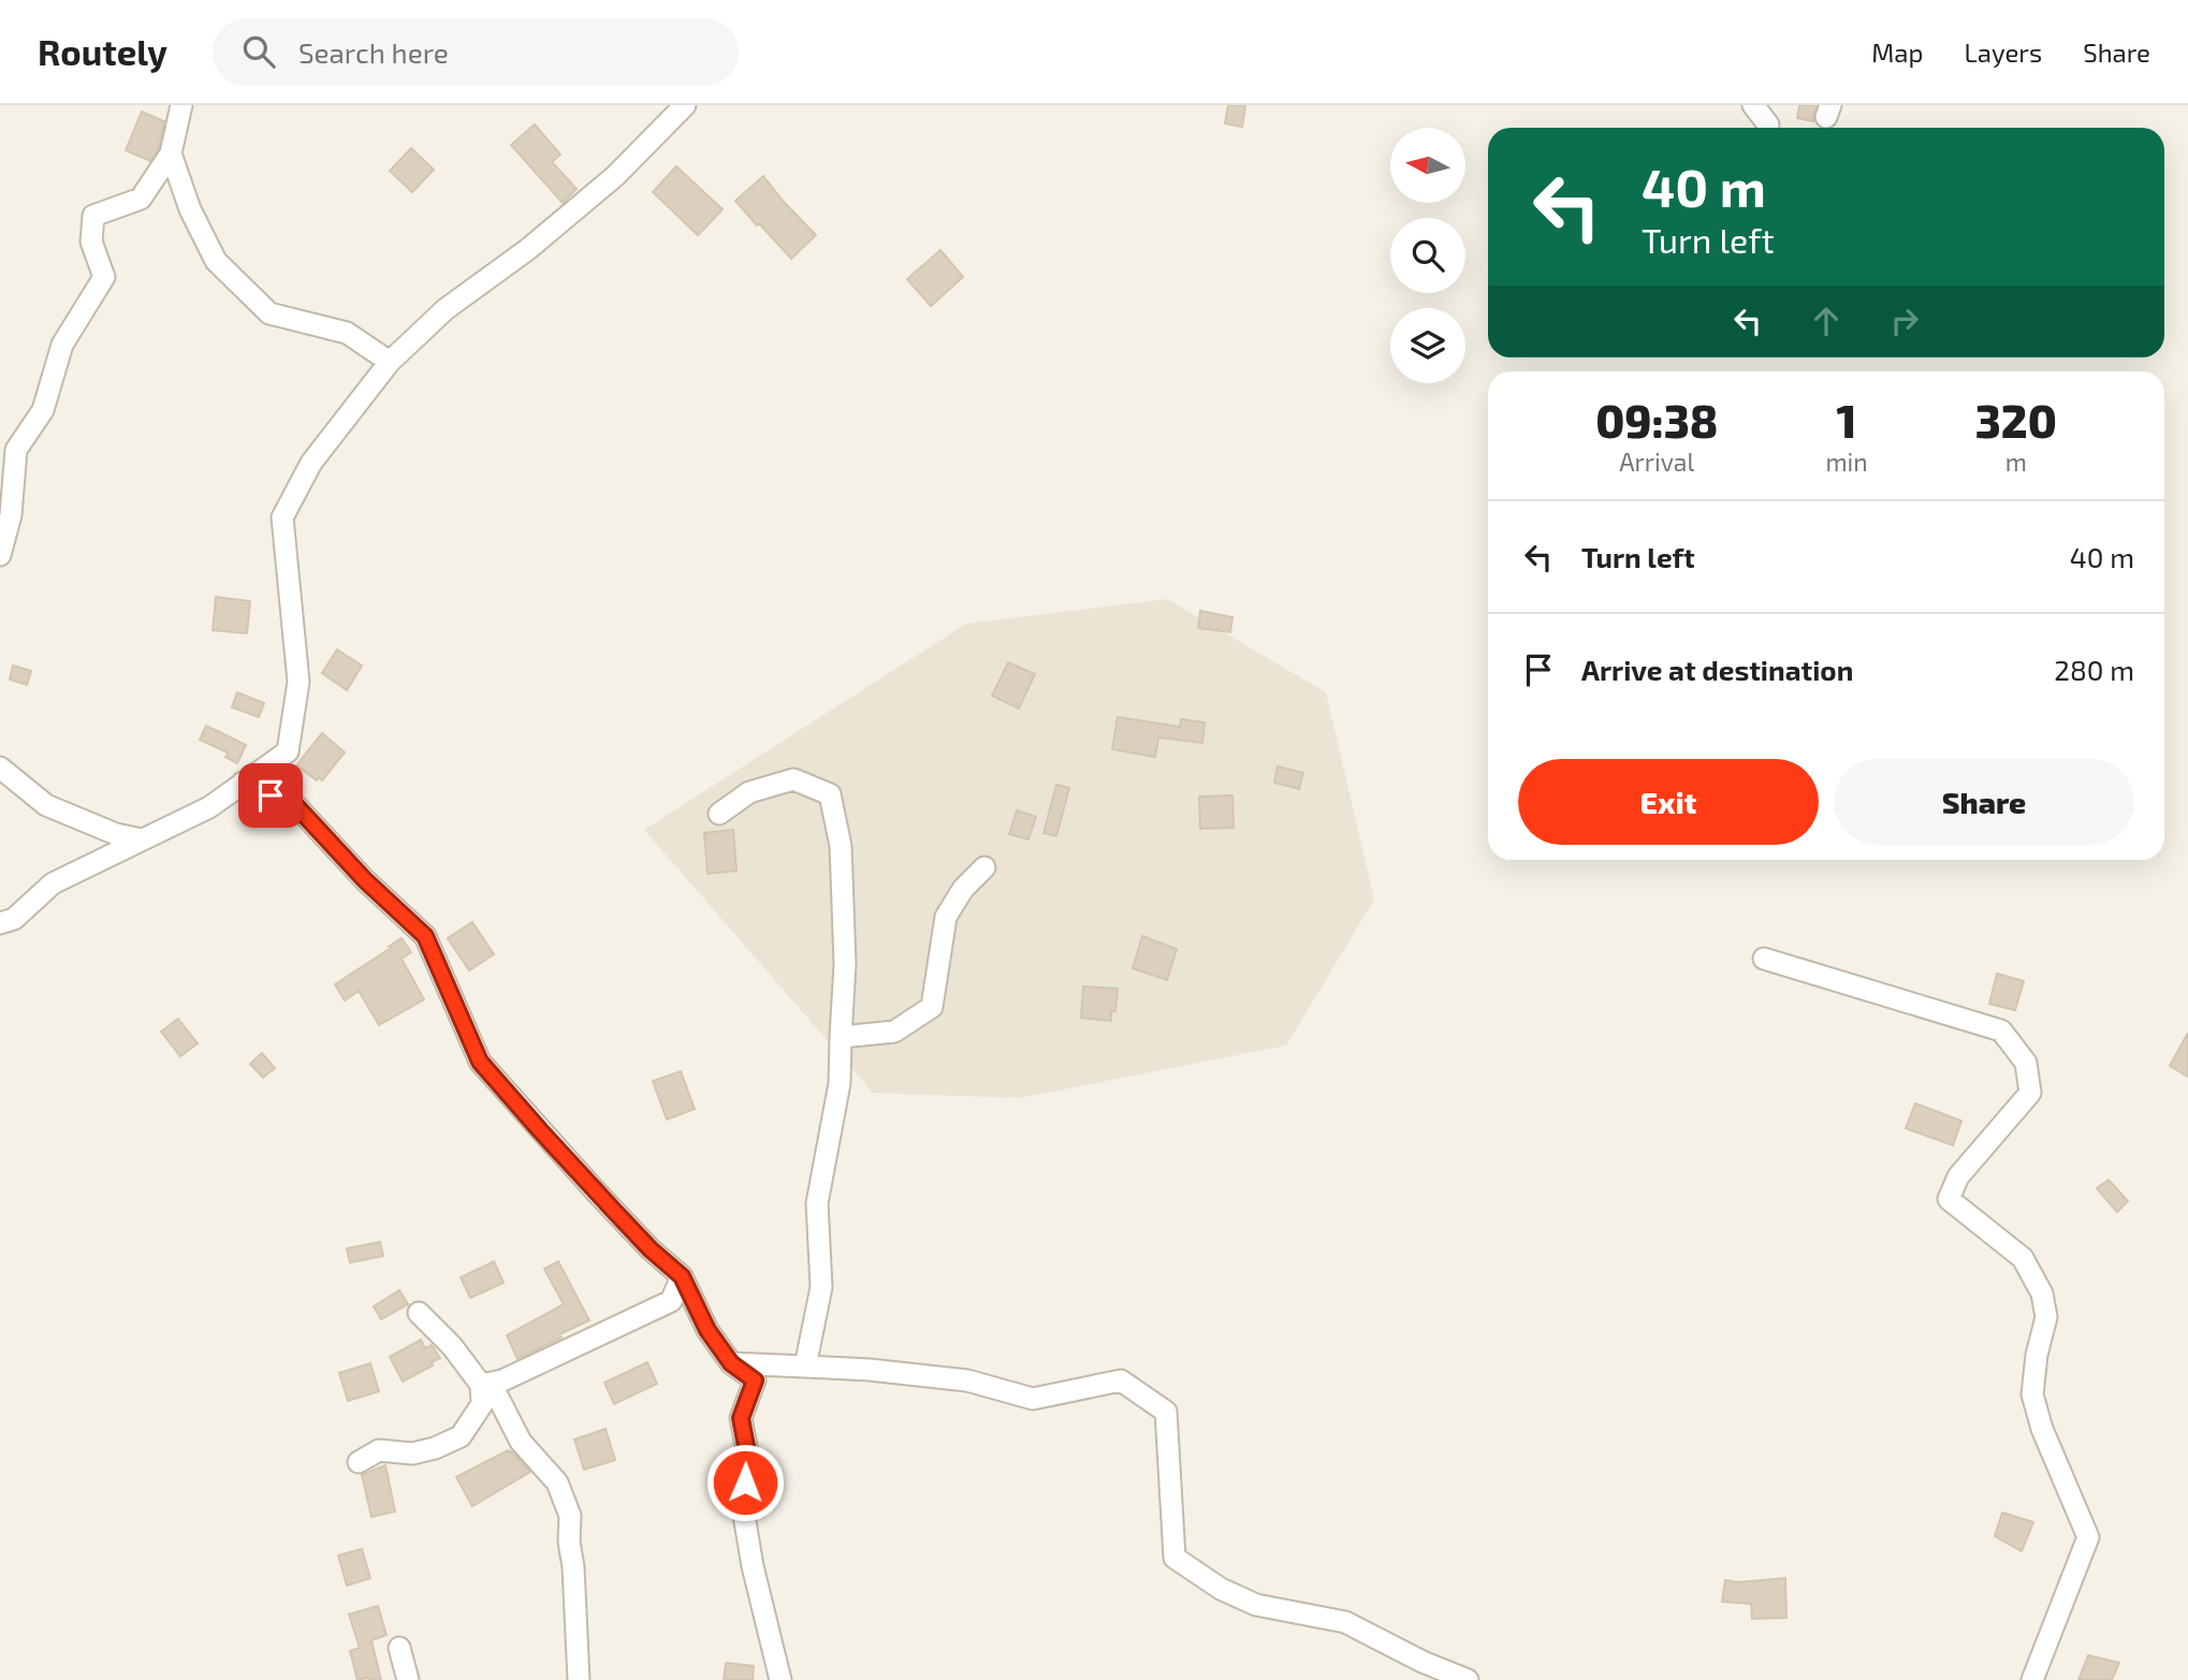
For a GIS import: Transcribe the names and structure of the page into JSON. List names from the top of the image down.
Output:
{
  "north": "left",
  "page": {
    "header": "Routely",
    "search": "Search here",
    "nav": ["Map", "Layers", "Share"],
    "turn": ["40 m", "Turn left"],
    "eta": [
      "09:38",
      "Arrival",
      "1",
      "min",
      "320",
      "m"
    ],
    "list": [
      {
        "name": "Turn left",
        "value": "40 m"
      },
      {
        "name": "Arrive at destination",
        "value": "280 m"
      }
    ],
    "buttons": ["Exit", "Share"]
  }
}
